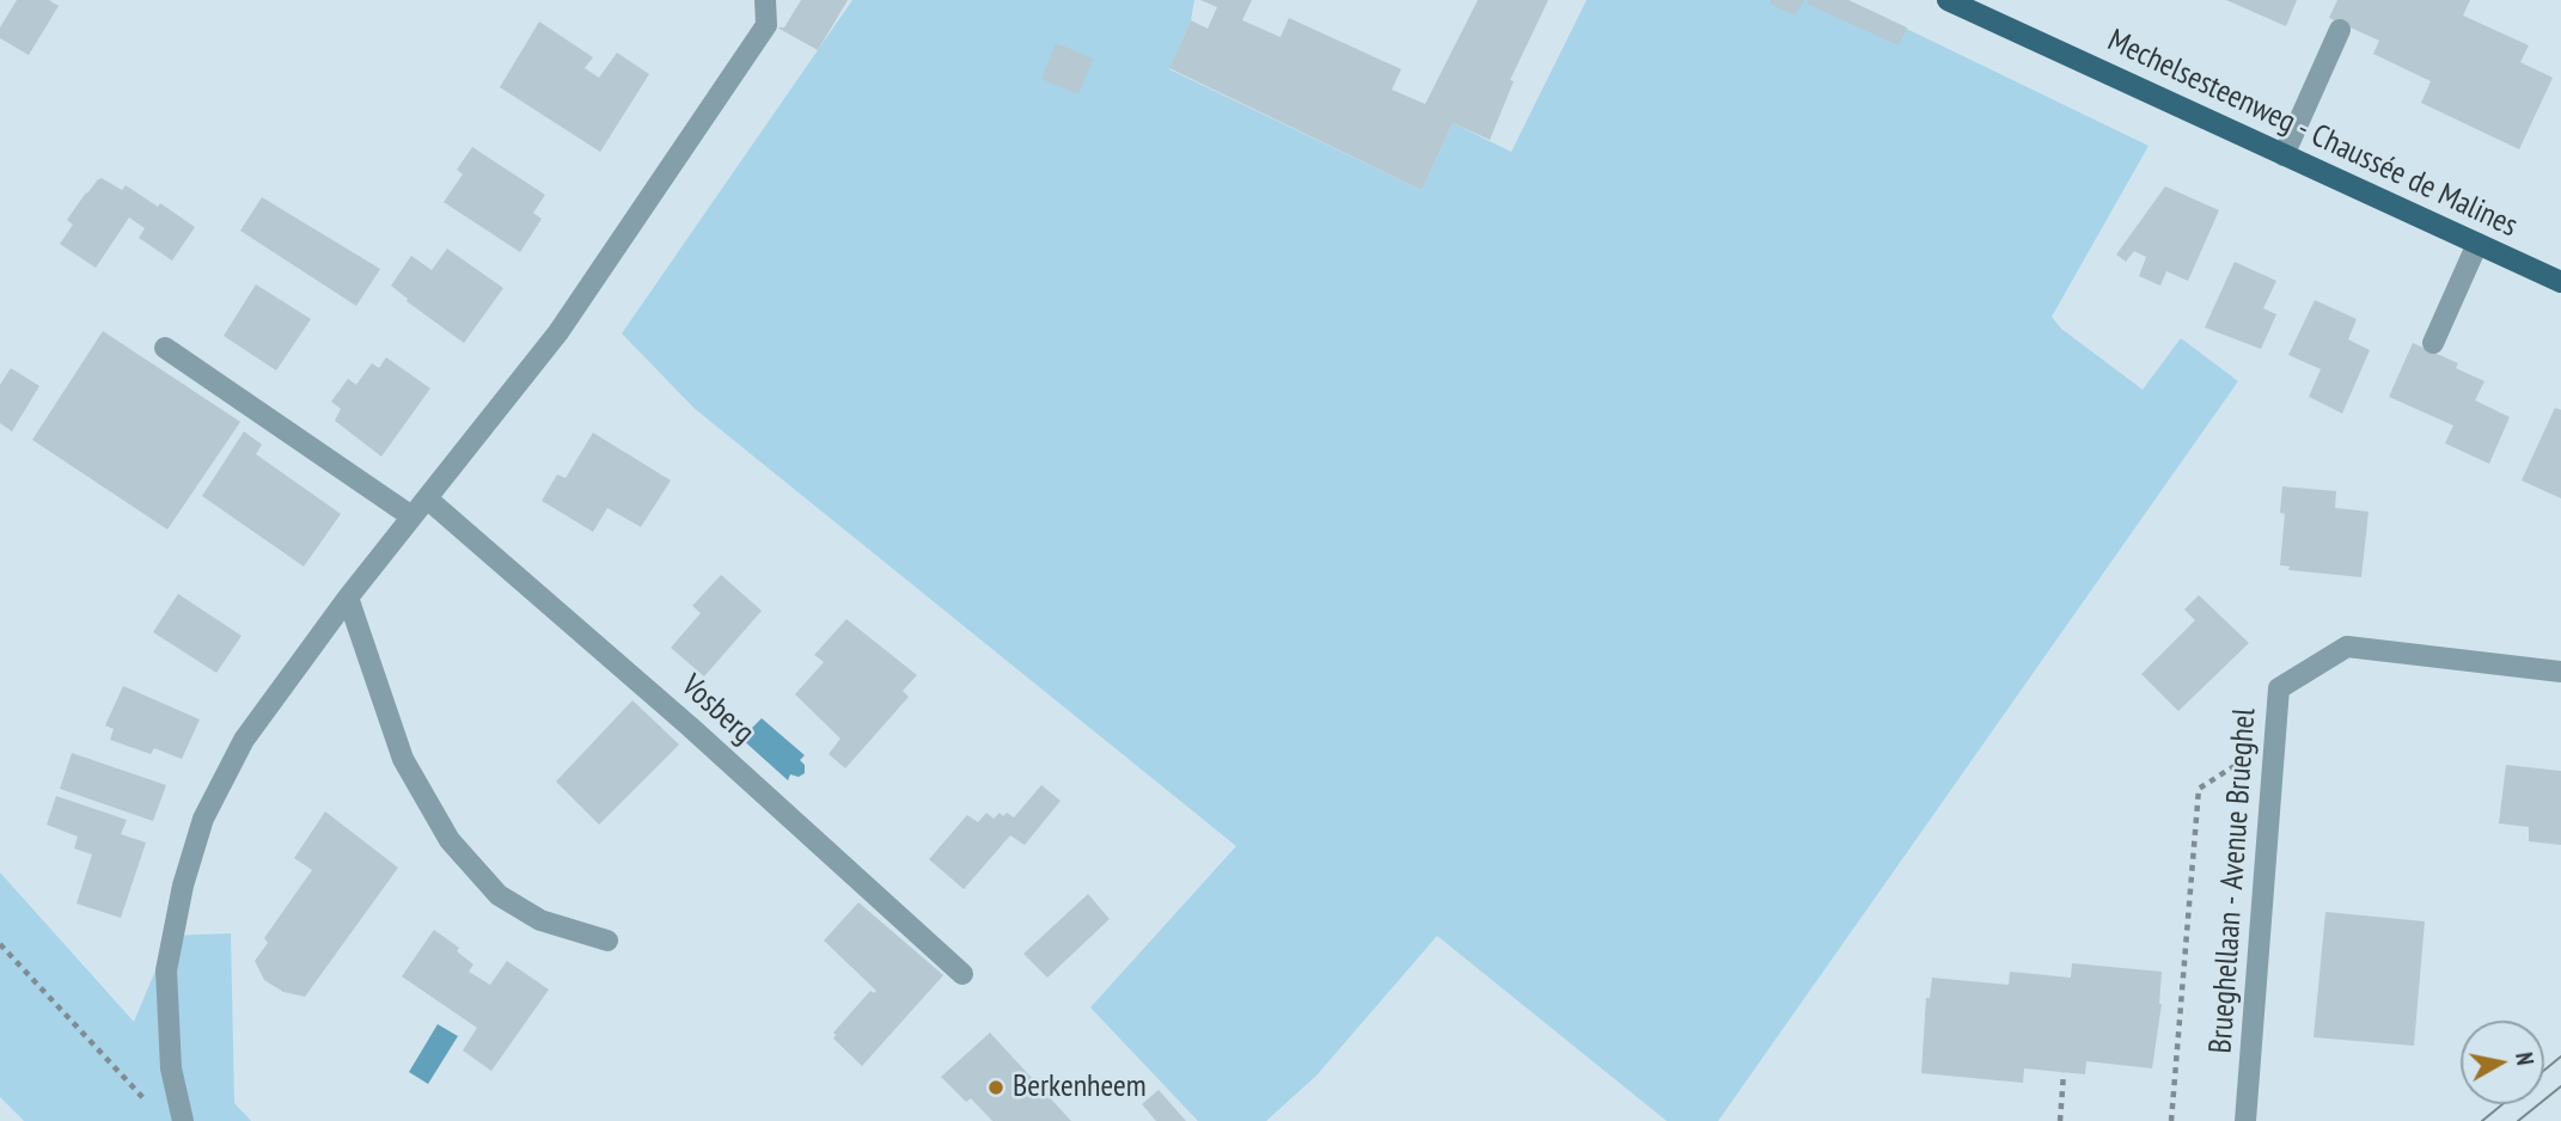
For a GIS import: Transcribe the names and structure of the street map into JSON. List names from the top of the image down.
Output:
{
  "streets": {
    "main road": ["Mechelsesteenweg - Chaussée de Malines"],
    "street": ["Vosberg", "Brueghellaan - Avenue Brueghel"]
  },
  "places": ["Berkenheem"],
  "north": "right"
}
